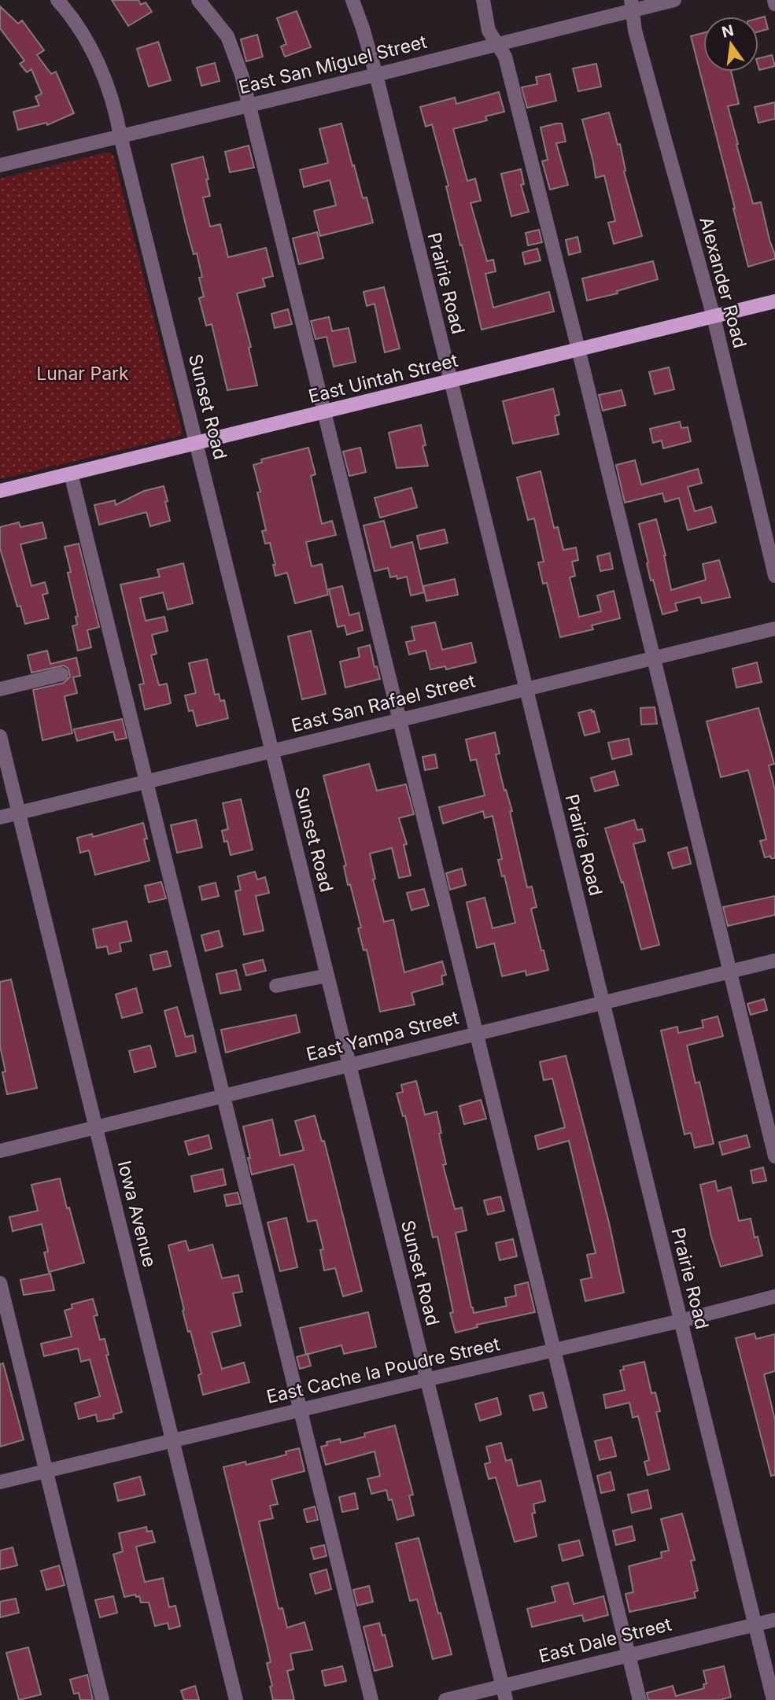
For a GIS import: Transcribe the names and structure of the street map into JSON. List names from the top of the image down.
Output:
{
  "streets": {
    "main road": ["East Uintah Street"],
    "street": [
      "East San Miguel Street",
      "Alexander Road",
      "Prairie Road",
      "Sunset Road",
      "East San Rafael Street",
      "East Yampa Street",
      "Iowa Avenue",
      "East Cache la Poudre Street",
      "East Dale Street"
    ]
  },
  "crossings": [
    ["East San Miguel Street", "Alexander Road"],
    ["East San Miguel Street", "Prairie Road"],
    ["East San Miguel Street", "Sunset Road"],
    ["Alexander Road", "East Uintah Street"],
    ["Prairie Road", "East Uintah Street"],
    ["Prairie Road", "East San Rafael Street"],
    ["Prairie Road", "East Yampa Street"],
    ["Prairie Road", "East Cache la Poudre Street"],
    ["Prairie Road", "East Dale Street"],
    ["East Uintah Street", "Sunset Road"],
    ["Sunset Road", "East San Rafael Street"],
    ["Sunset Road", "East Yampa Street"],
    ["Sunset Road", "East Cache la Poudre Street"],
    ["Sunset Road", "East Dale Street"],
    ["East San Rafael Street", "Iowa Avenue"],
    ["East Yampa Street", "Iowa Avenue"],
    ["Iowa Avenue", "East Cache la Poudre Street"]
  ],
  "parks": ["Lunar Park"],
  "north": "top"
}
